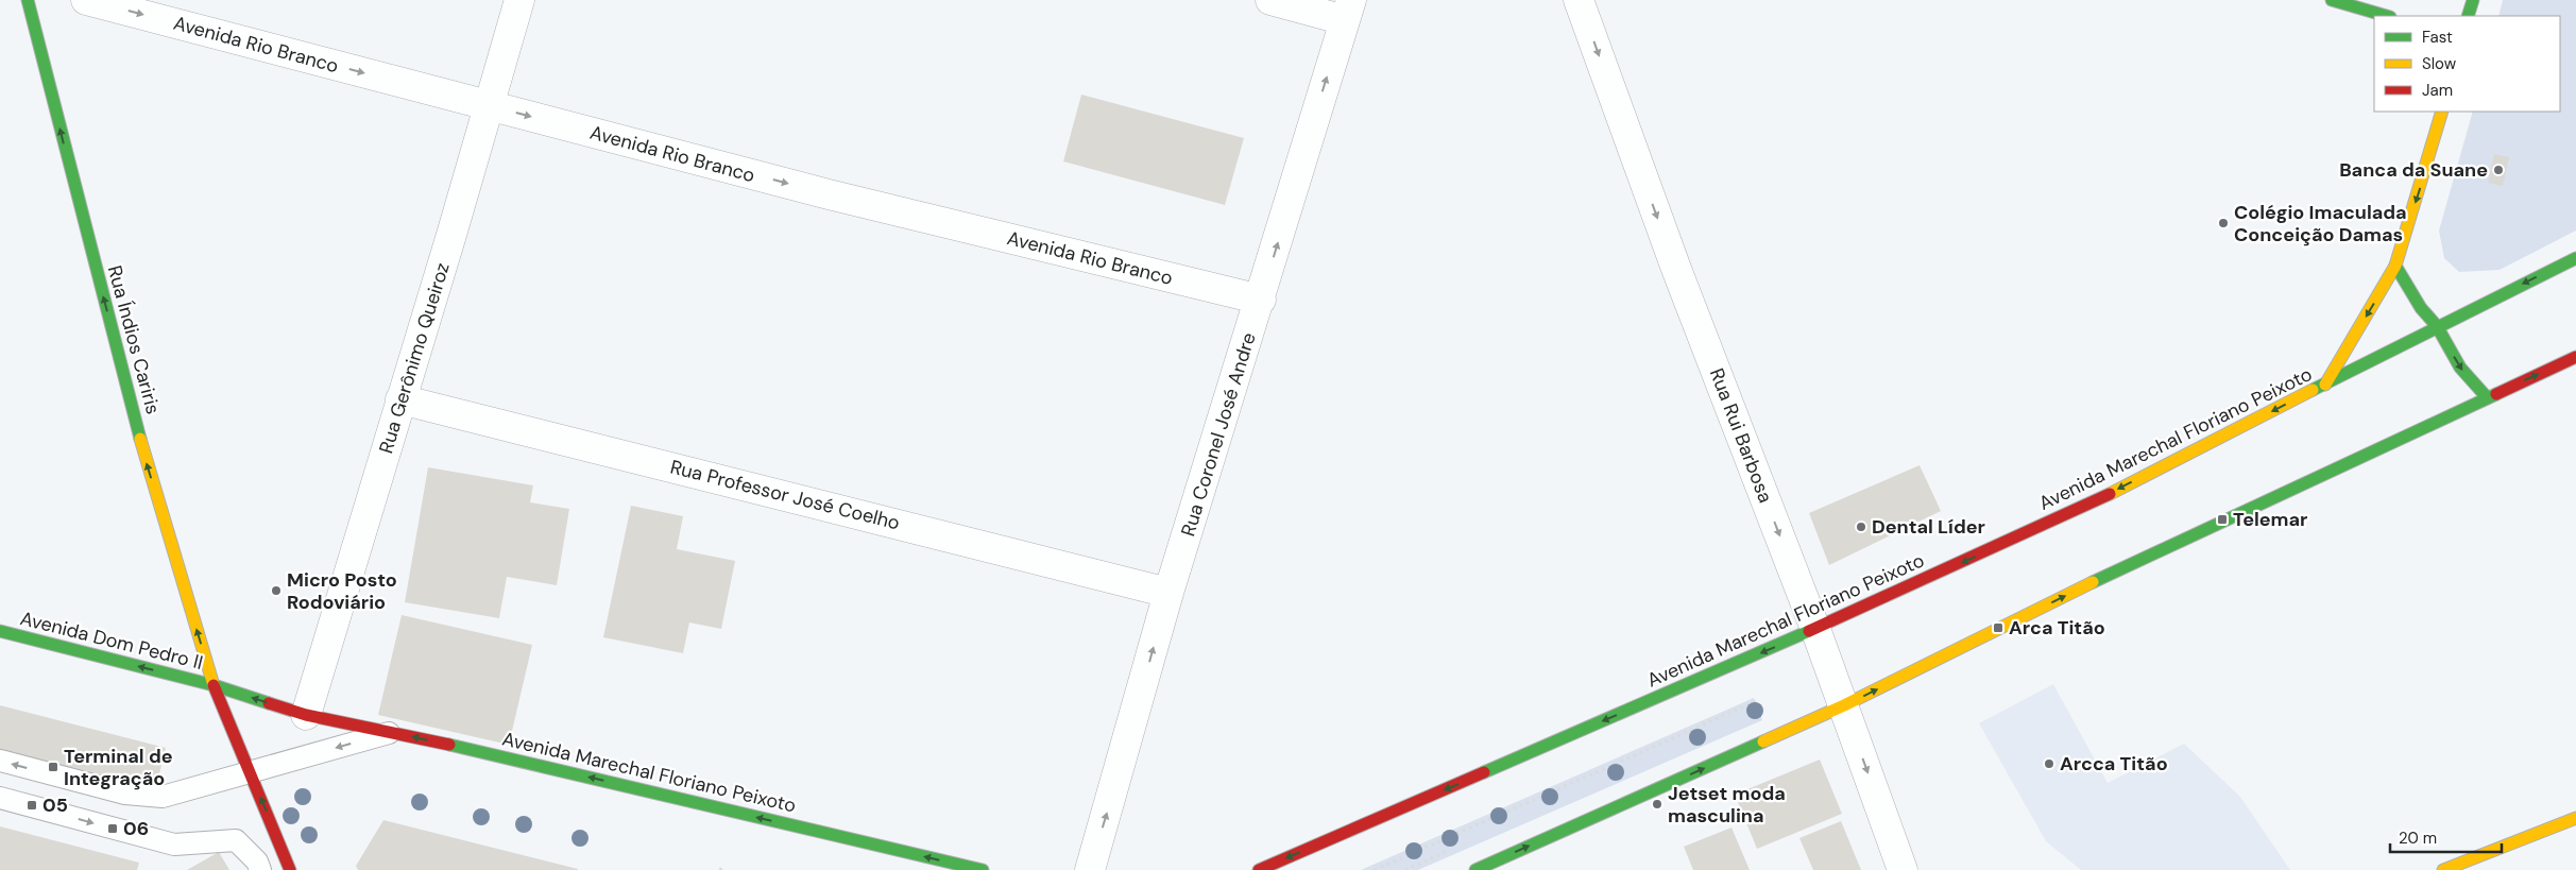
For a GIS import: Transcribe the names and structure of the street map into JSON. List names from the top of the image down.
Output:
{
  "streets": {
    "main road": ["Rua Índios Cariris", "Avenida Marechal Floriano Peixoto", "Avenida Dom Pedro II"],
    "street": [
      "Avenida Rio Branco",
      "Rua Gerônimo Queiroz",
      "Rua Coronel José Andre",
      "Rua Rui Barbosa",
      "Rua Professor José Coelho"
    ]
  },
  "crossings": [
    ["Avenida Rio Branco", "Rua Gerônimo Queiroz"],
    ["Avenida Rio Branco", "Rua Coronel José Andre"],
    ["Rua Índios Cariris", "Avenida Dom Pedro II"],
    ["Rua Gerônimo Queiroz", "Avenida Marechal Floriano Peixoto"],
    ["Rua Gerônimo Queiroz", "Rua Professor José Coelho"],
    ["Rua Gerônimo Queiroz", "Avenida Dom Pedro II"],
    ["Rua Coronel José Andre", "Rua Professor José Coelho"],
    ["Rua Rui Barbosa", "Avenida Marechal Floriano Peixoto"],
    ["Avenida Marechal Floriano Peixoto", "Avenida Dom Pedro II"]
  ],
  "one_way": [
    "Avenida Rio Branco",
    "Rua Índios Cariris",
    "Rua Coronel José Andre",
    "Rua Rui Barbosa",
    "Avenida Dom Pedro II"
  ],
  "places": {
    "other": [
      "Banca da Suane",
      "Colégio Imaculada Conceição Damas",
      "Dental Líder",
      "Micro Posto Rodoviário",
      "Arcca Titão",
      "Jetset moda masculina"
    ],
    "transit": [
      "Telemar",
      "Arca Titão",
      "Terminal de Integração",
      "05",
      "06"
    ]
  },
  "legend": ["Fast", "Slow", "Jam"],
  "scale_bar": "20 m"
}
